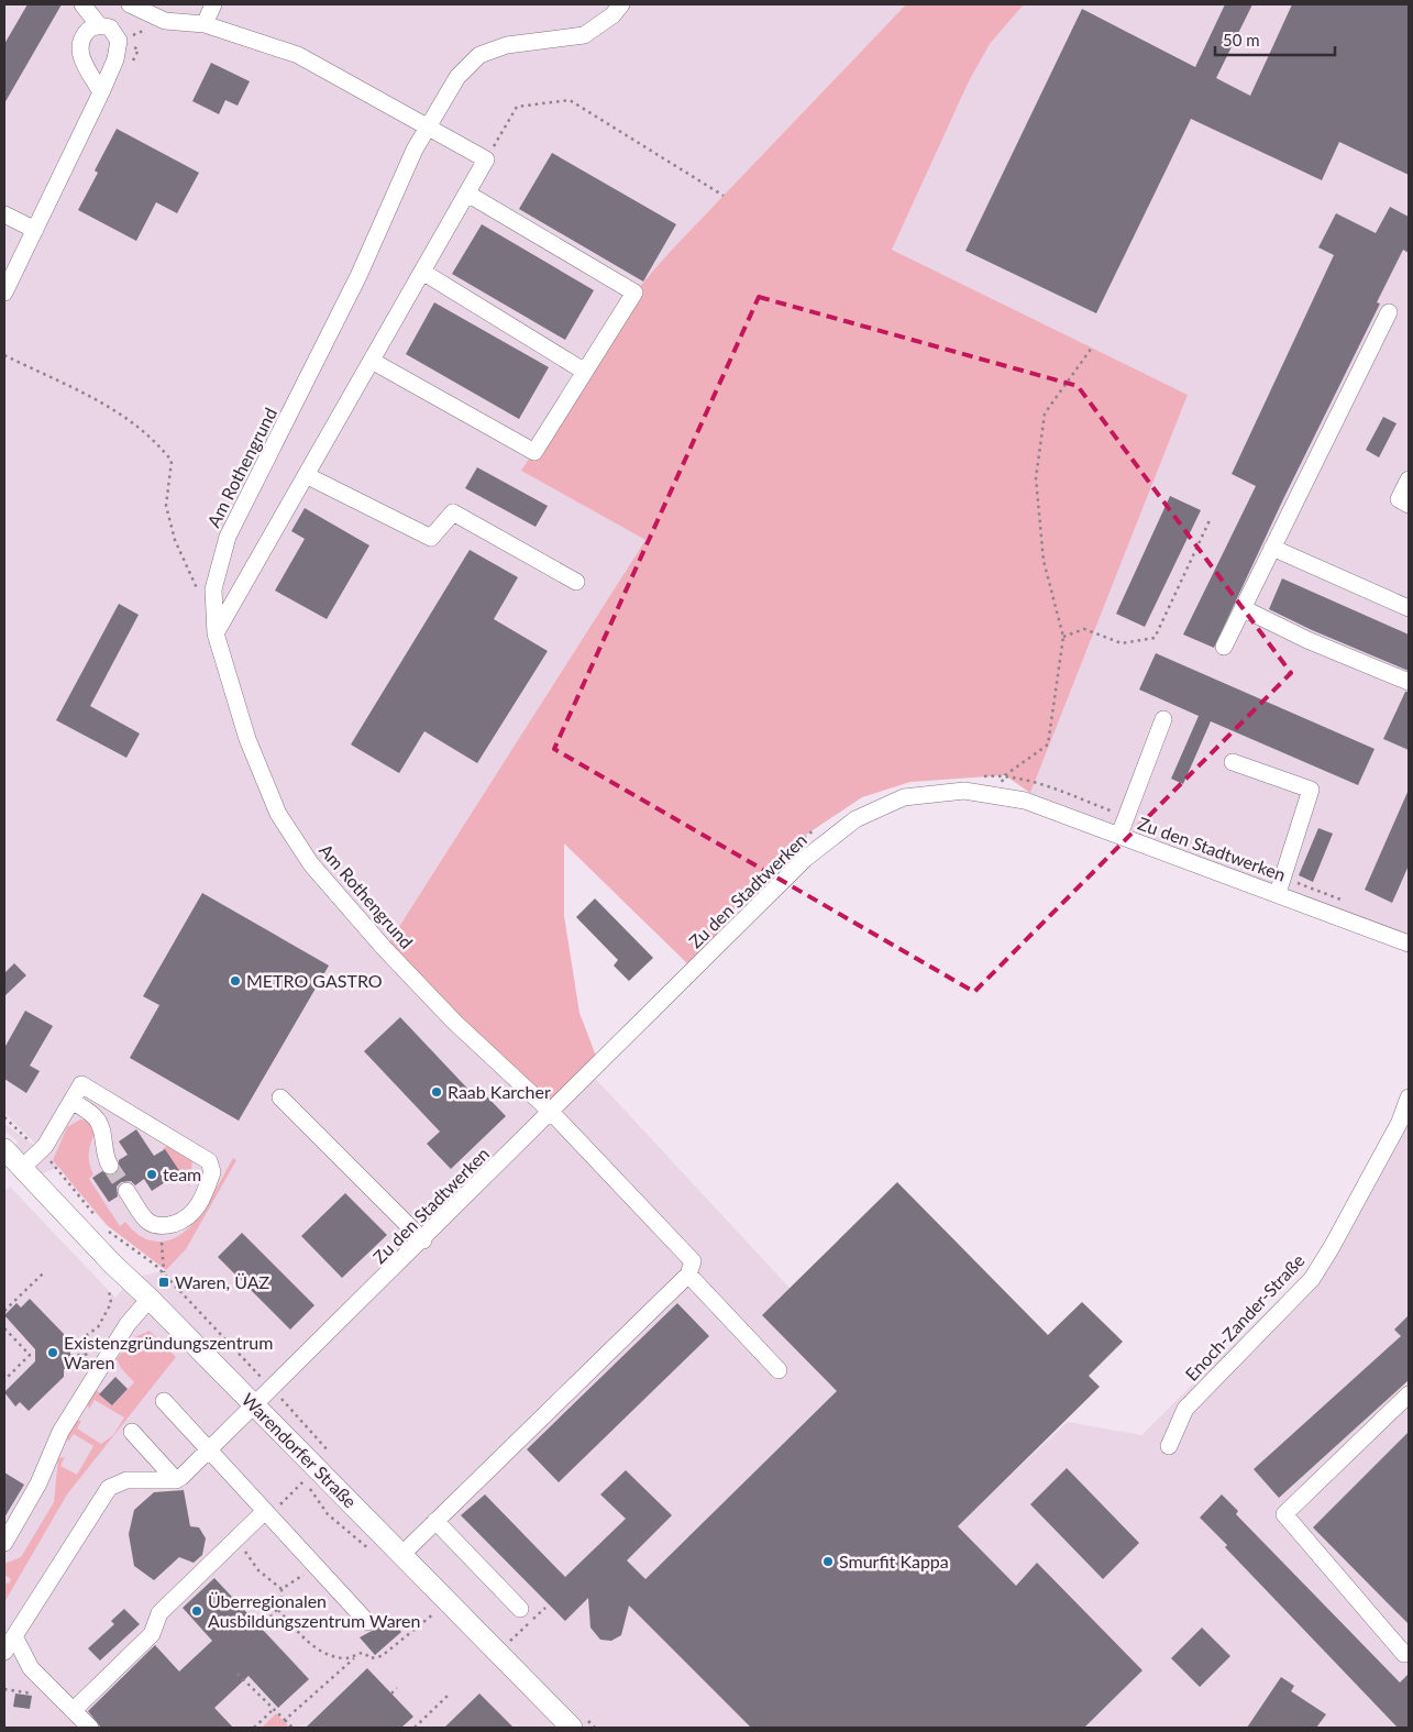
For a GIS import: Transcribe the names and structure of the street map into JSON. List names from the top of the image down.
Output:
{
  "streets": {
    "main road": ["Warendorfer Straße"],
    "street": ["Am Rothengrund", "Zu den Stadtwerken", "Enoch-Zander-Straße"]
  },
  "crossings": [
    ["Am Rothengrund", "Zu den Stadtwerken"],
    ["Zu den Stadtwerken", "Warendorfer Straße"]
  ],
  "places": {
    "other": [
      "METRO GASTRO",
      "Raab Karcher",
      "team",
      "Existenzgründungszentrum Waren",
      "Smurfit Kappa",
      "Überregionalen Ausbildungszentrum Waren"
    ],
    "transit": ["Waren, ÜAZ"]
  },
  "scale_bar": "50 m"
}
